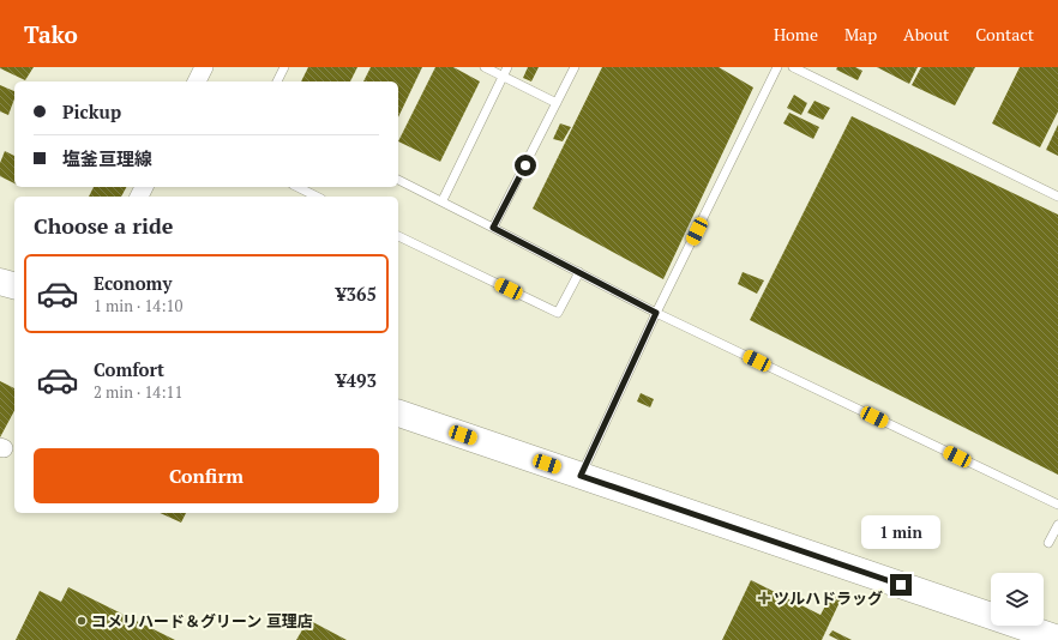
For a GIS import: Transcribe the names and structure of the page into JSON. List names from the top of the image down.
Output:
{
  "places": {
    "health": ["ツルハドラッグ"],
    "other": ["コメリハード＆グリーン 亘理店"]
  },
  "page": {
    "header": "Tako",
    "nav": [
      "Home",
      "Map",
      "About",
      "Contact"
    ],
    "banner": ["Pickup", "塩釜亘理線"],
    "heading": "Choose a ride",
    "list": [
      {
        "name": "Economy",
        "note": "1 min · 14:10",
        "value": "¥365"
      },
      {
        "name": "Comfort",
        "note": "2 min · 14:11",
        "value": "¥493"
      }
    ],
    "buttons": "Confirm",
    "bubble": "1 min"
  }
}
